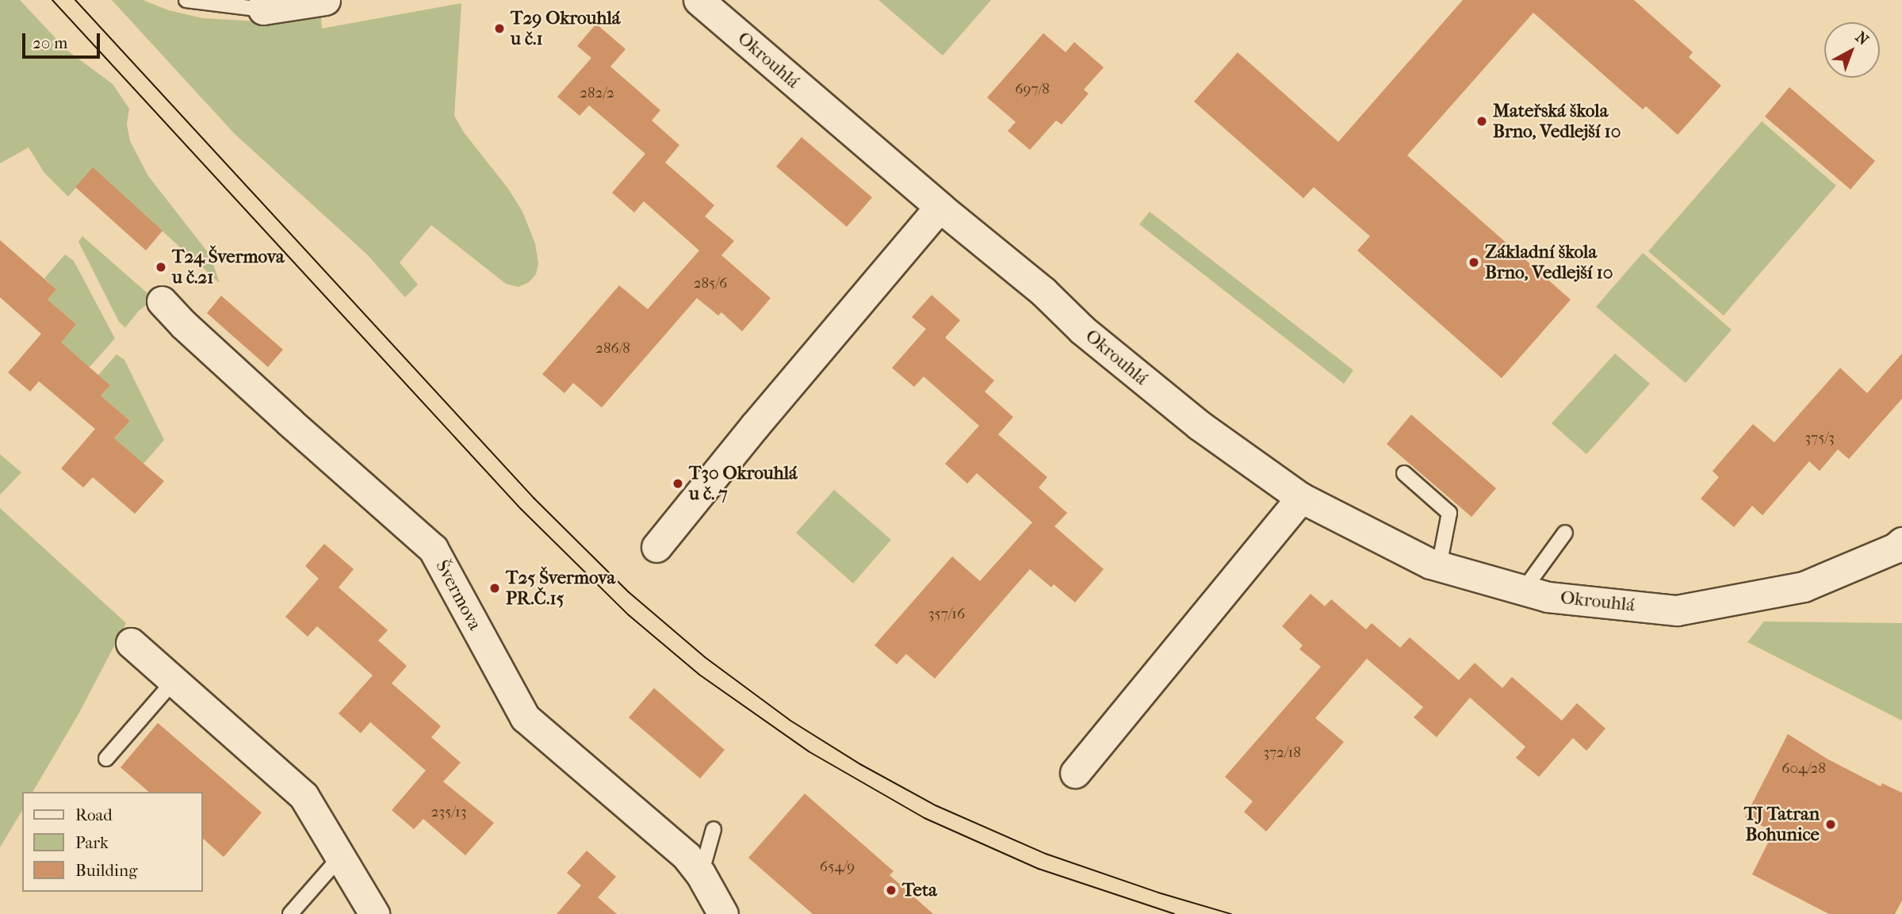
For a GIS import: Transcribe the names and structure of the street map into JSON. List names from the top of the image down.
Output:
{
  "streets": {
    "street": ["Okrouhlá", "Švermova"]
  },
  "places": [
    "T29 Okrouhlá u č.1",
    "Mateřská škola Brno, Vedlejší 10",
    "Základní škola Brno, Vedlejší 10",
    "T24 Švermova u č.21",
    "T30 Okrouhlá u č. 7",
    "T25 Švermova PR.Č.15",
    "TJ Tatran Bohunice",
    "Teta"
  ],
  "house_numbers": [
    "697/8",
    "282/2",
    "285/6",
    "286/8",
    "375/3",
    "357/16",
    "372/18",
    "604/28",
    "235/13",
    "654/9"
  ],
  "legend": ["Road", "Park", "Building"],
  "scale_bar": "20 m",
  "north": "top right"
}
